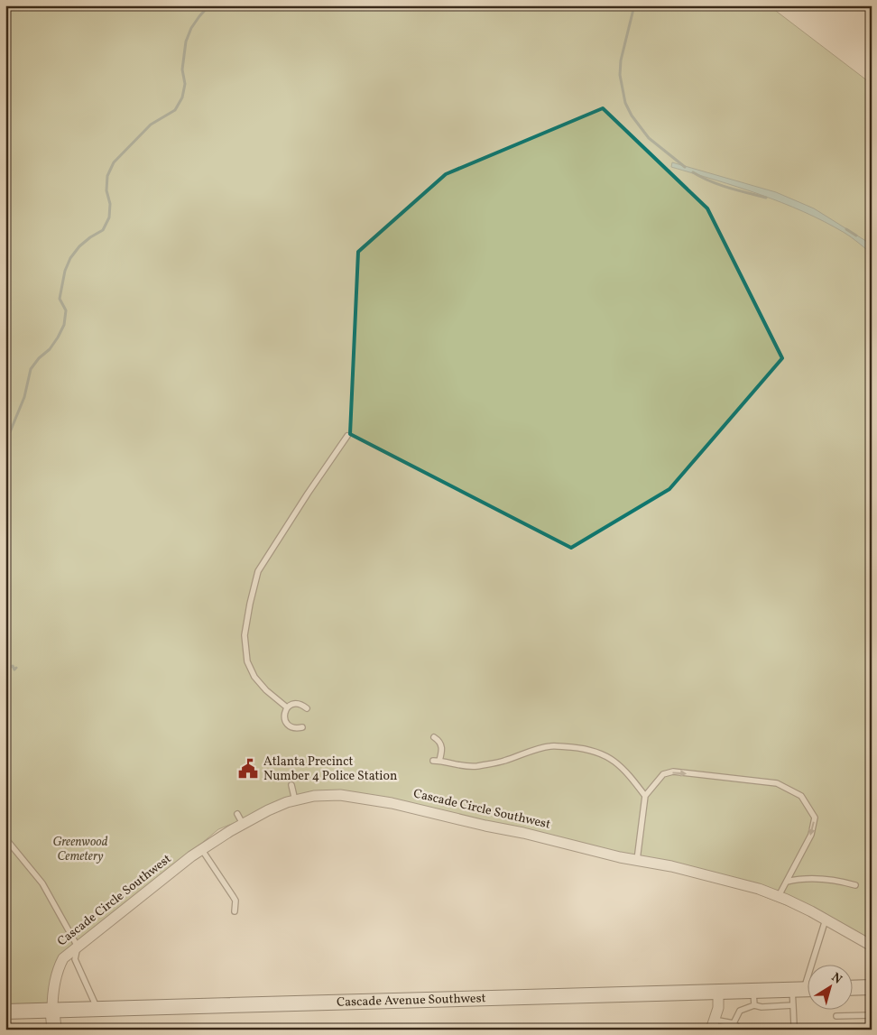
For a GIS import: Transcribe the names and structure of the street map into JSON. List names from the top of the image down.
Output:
{
  "streets": {
    "main road": ["Cascade Avenue Southwest"],
    "street": ["Cascade Circle Southwest"]
  },
  "crossings": [
    ["Cascade Circle Southwest", "Cascade Avenue Southwest"]
  ],
  "parks": ["Greenwood Cemetery"],
  "places": {
    "public building": ["Atlanta Precinct Number 4 Police Station"]
  },
  "north": "top right"
}
